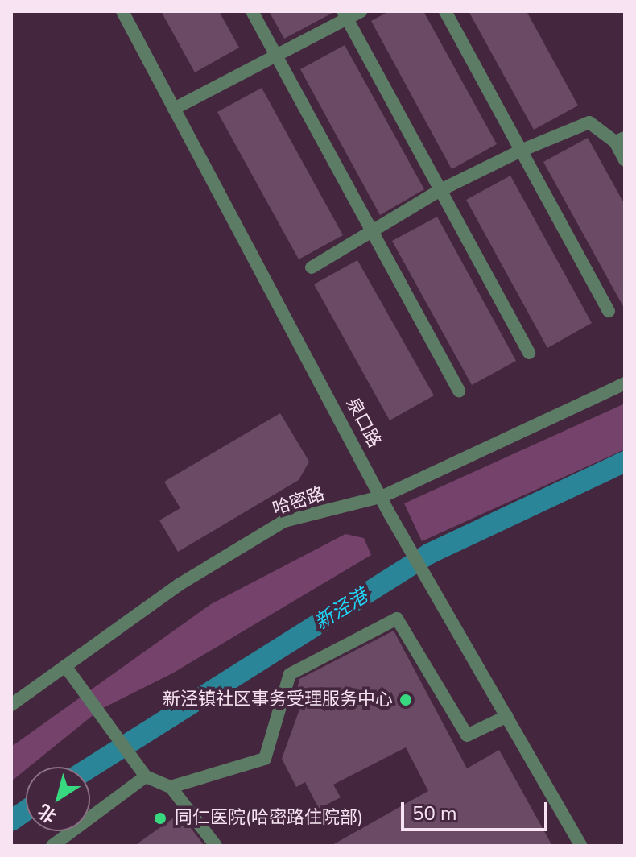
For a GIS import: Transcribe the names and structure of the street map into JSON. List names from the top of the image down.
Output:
{
  "streets": {
    "street": ["泉口路", "哈密路"]
  },
  "crossings": [
    ["泉口路", "哈密路"]
  ],
  "water": ["新泾港"],
  "places": ["新泾镇社区事务受理服务中心", "同仁医院(哈密路住院部)"],
  "scale_bar": "50 m",
  "north": "bottom left"
}
